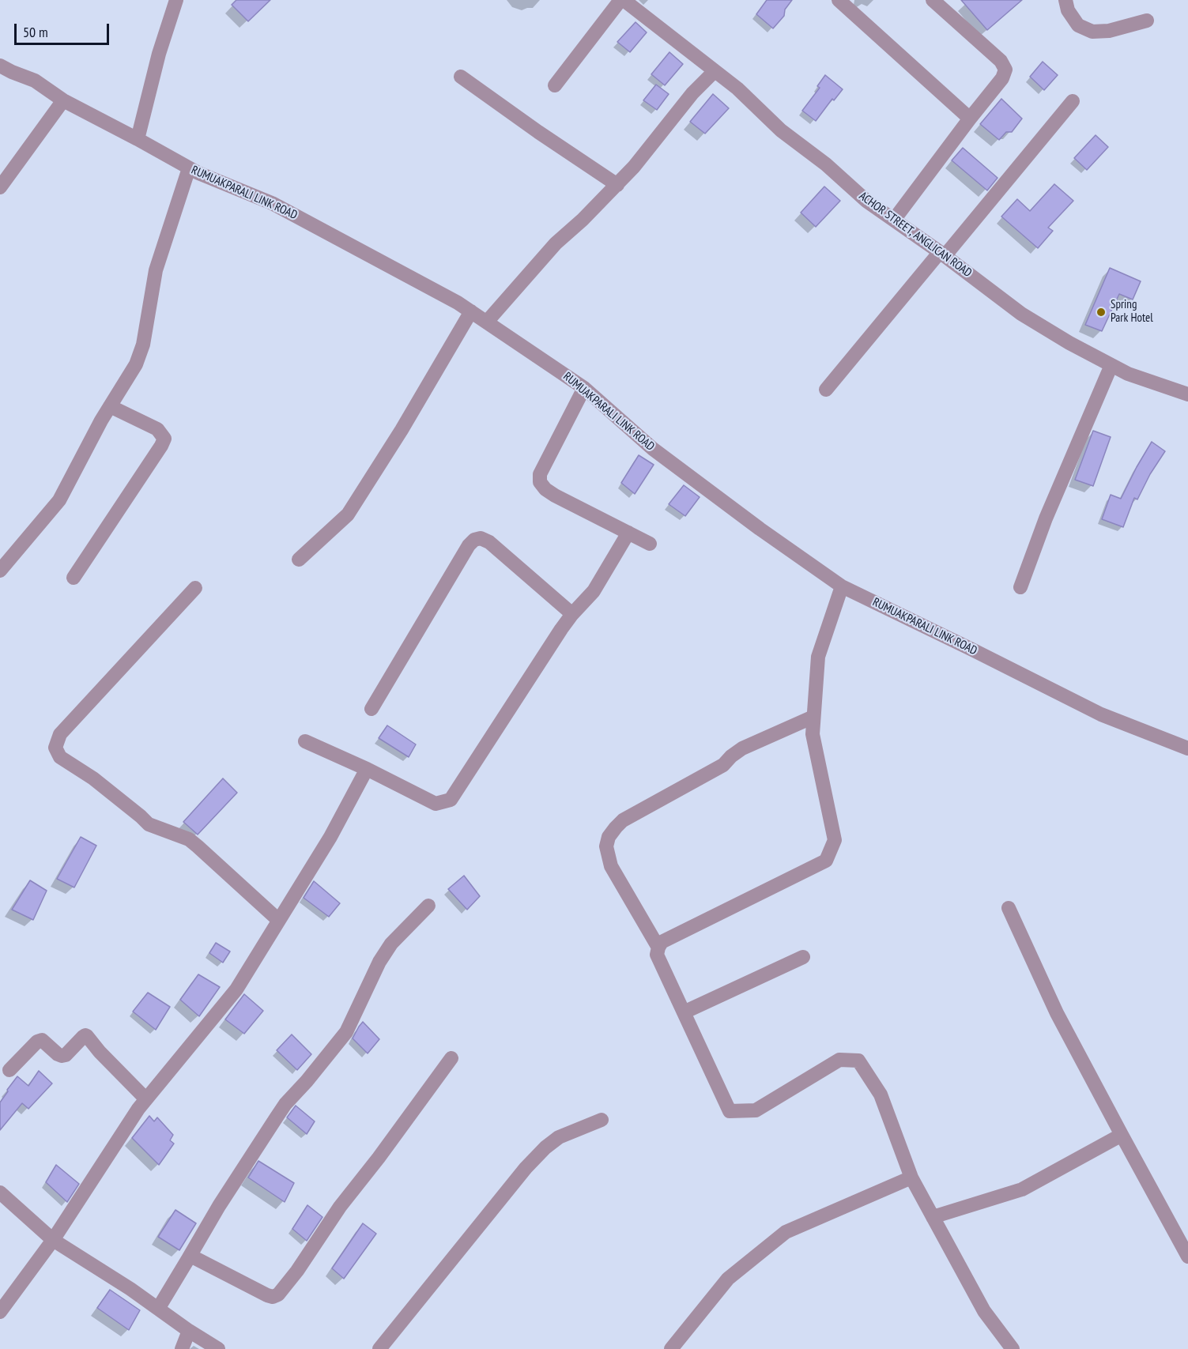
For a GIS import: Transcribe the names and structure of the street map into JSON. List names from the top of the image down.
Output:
{
  "streets": {
    "street": ["RUMUAKPARALI LINK ROAD", "ACHOR STREET, ANGLICAN ROAD"]
  },
  "places": ["Spring Park Hotel"],
  "scale_bar": "50 m"
}
